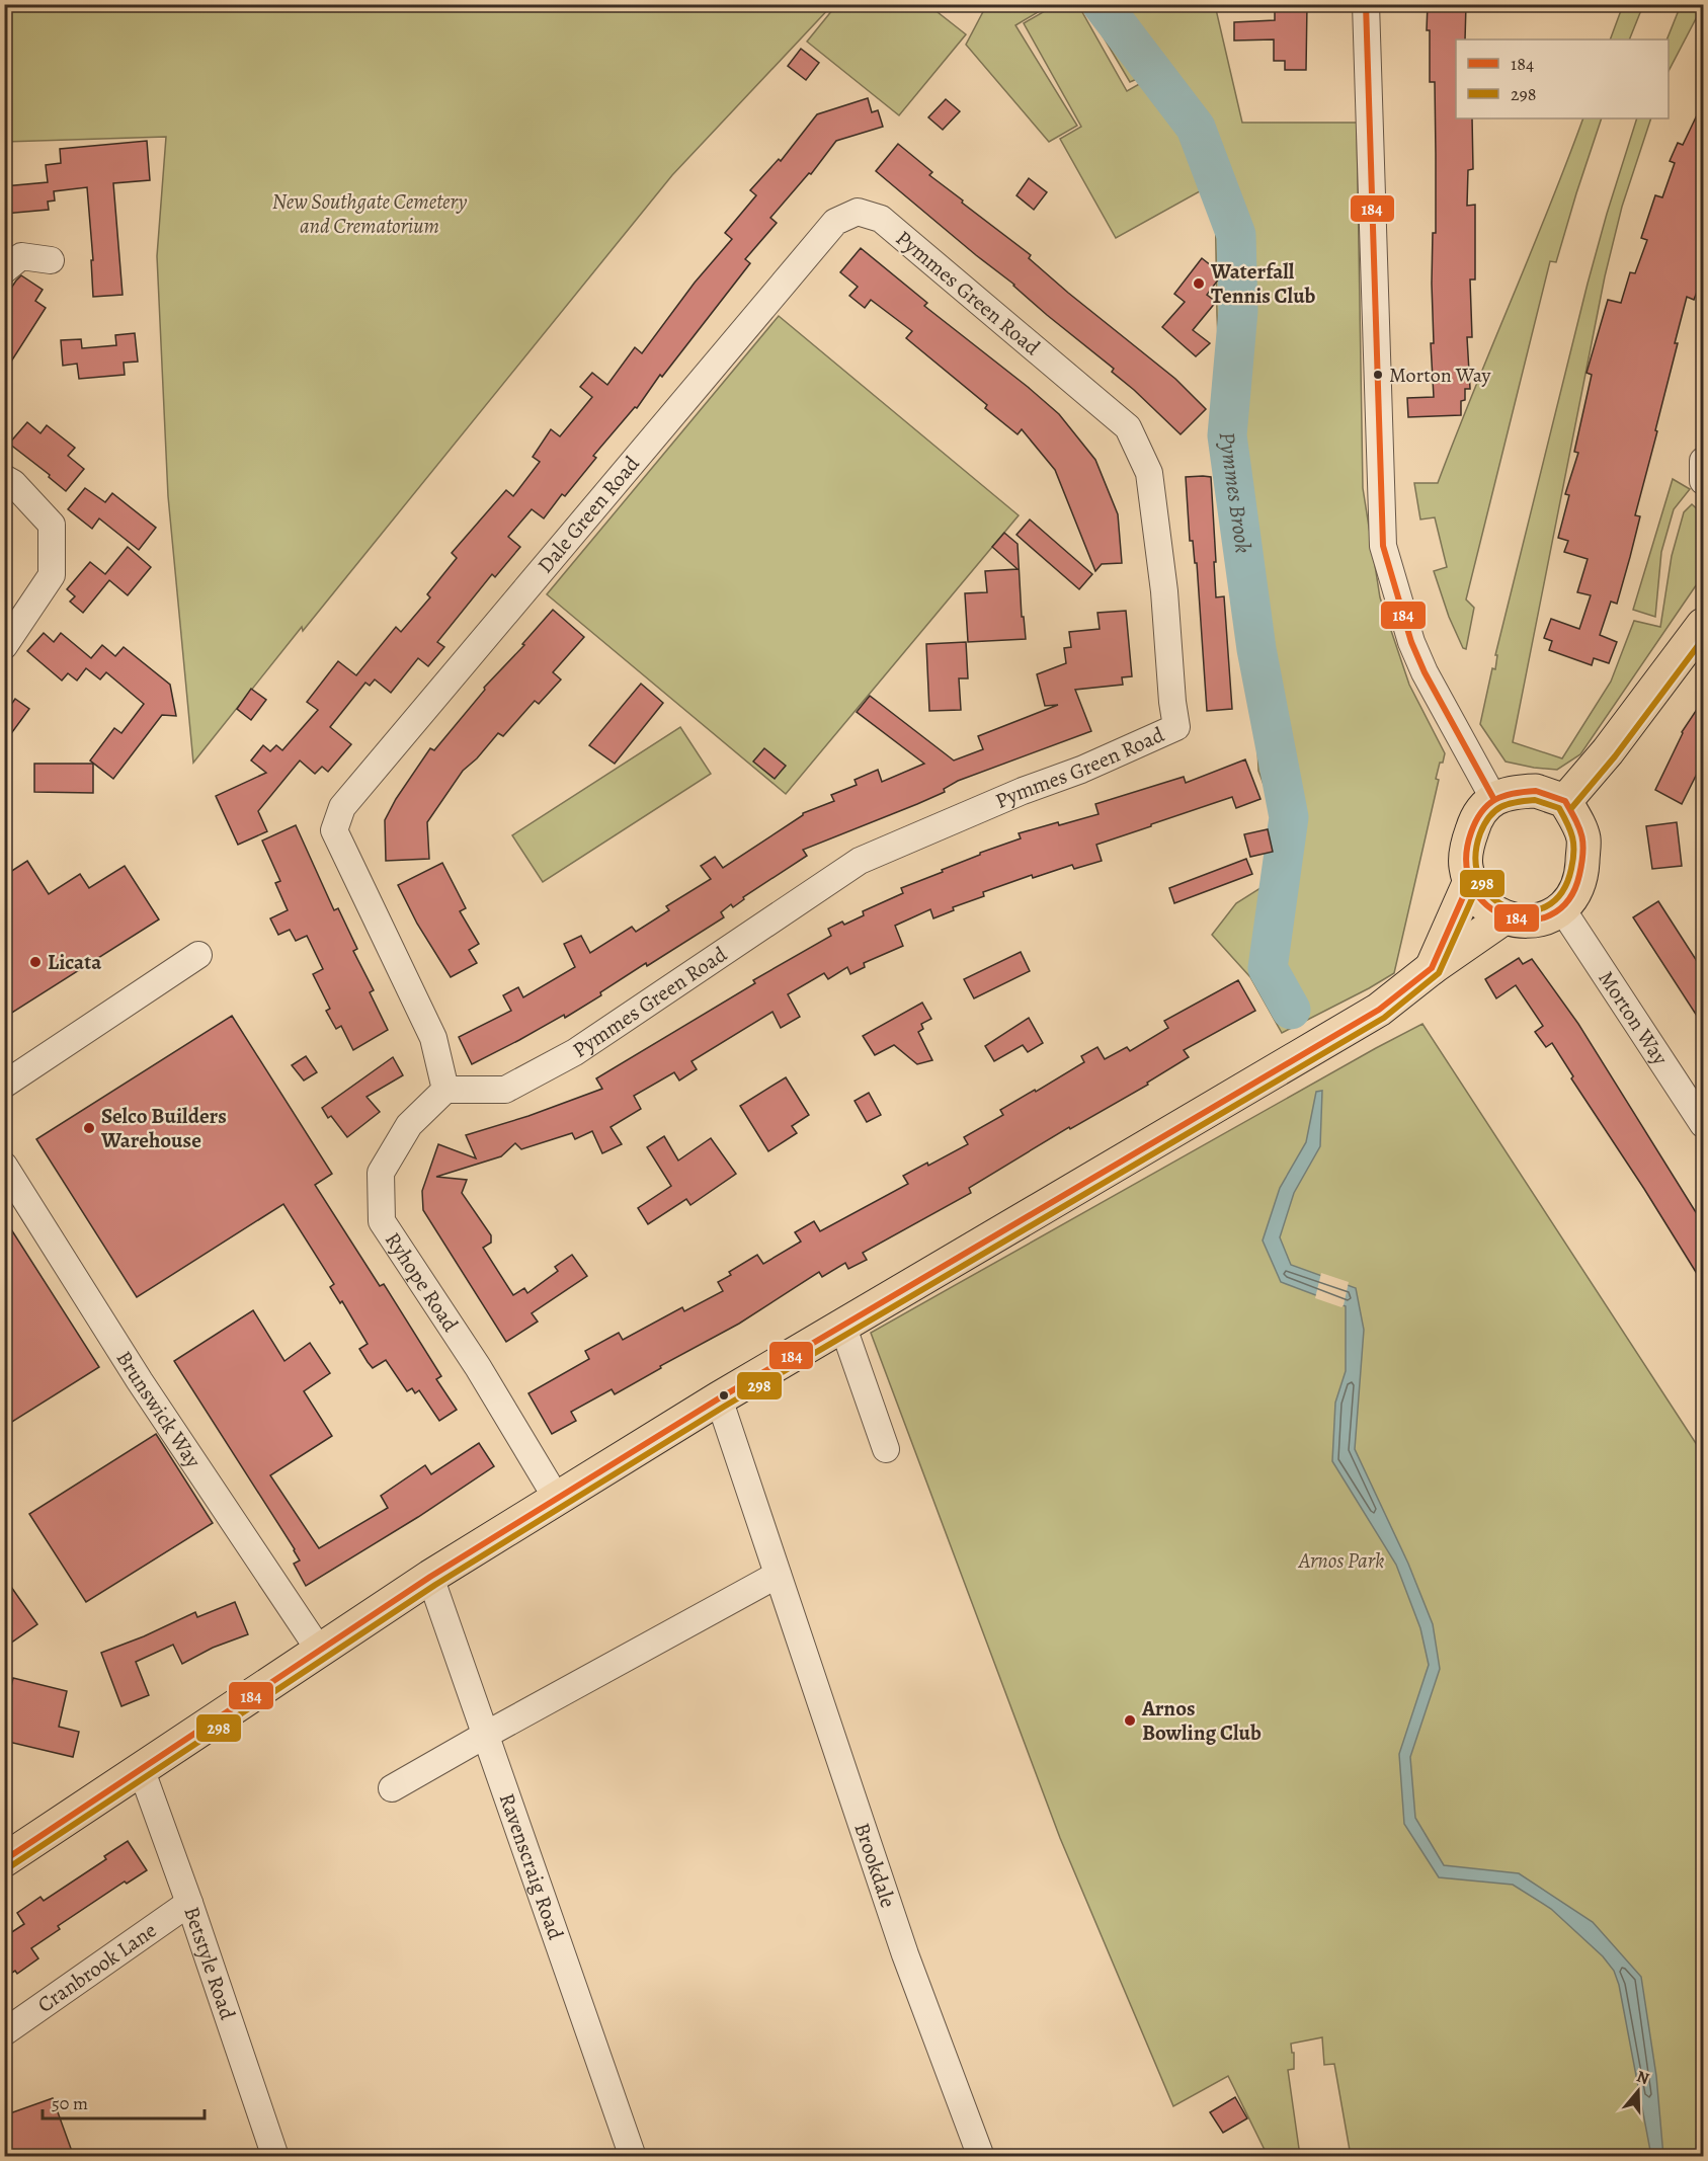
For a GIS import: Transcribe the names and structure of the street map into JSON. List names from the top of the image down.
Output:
{
  "streets": {
    "street": [
      "Pymmes Green Road",
      "Dale Green Road",
      "Morton Way",
      "Ryhope Road",
      "Brunswick Way",
      "Brookdale",
      "Ravenscraig Road",
      "Betstyle Road",
      "Cranbrook Lane"
    ]
  },
  "crossings": [
    ["Pymmes Green Road", "Dale Green Road"],
    ["Pymmes Green Road", "Ryhope Road"],
    ["Dale Green Road", "Ryhope Road"],
    ["Betstyle Road", "Cranbrook Lane"]
  ],
  "water": ["Pymmes Brook"],
  "parks": ["New Southgate Cemetery and Crematorium", "Arnos Park"],
  "places": [
    "Waterfall Tennis Club",
    "Morton Way",
    "Licata",
    "Selco Builders Warehouse",
    "Arnos Bowling Club"
  ],
  "lines": ["transit line 184", "transit line 298"],
  "legend": ["184", "298"],
  "scale_bar": "50 m",
  "north": "top"
}
